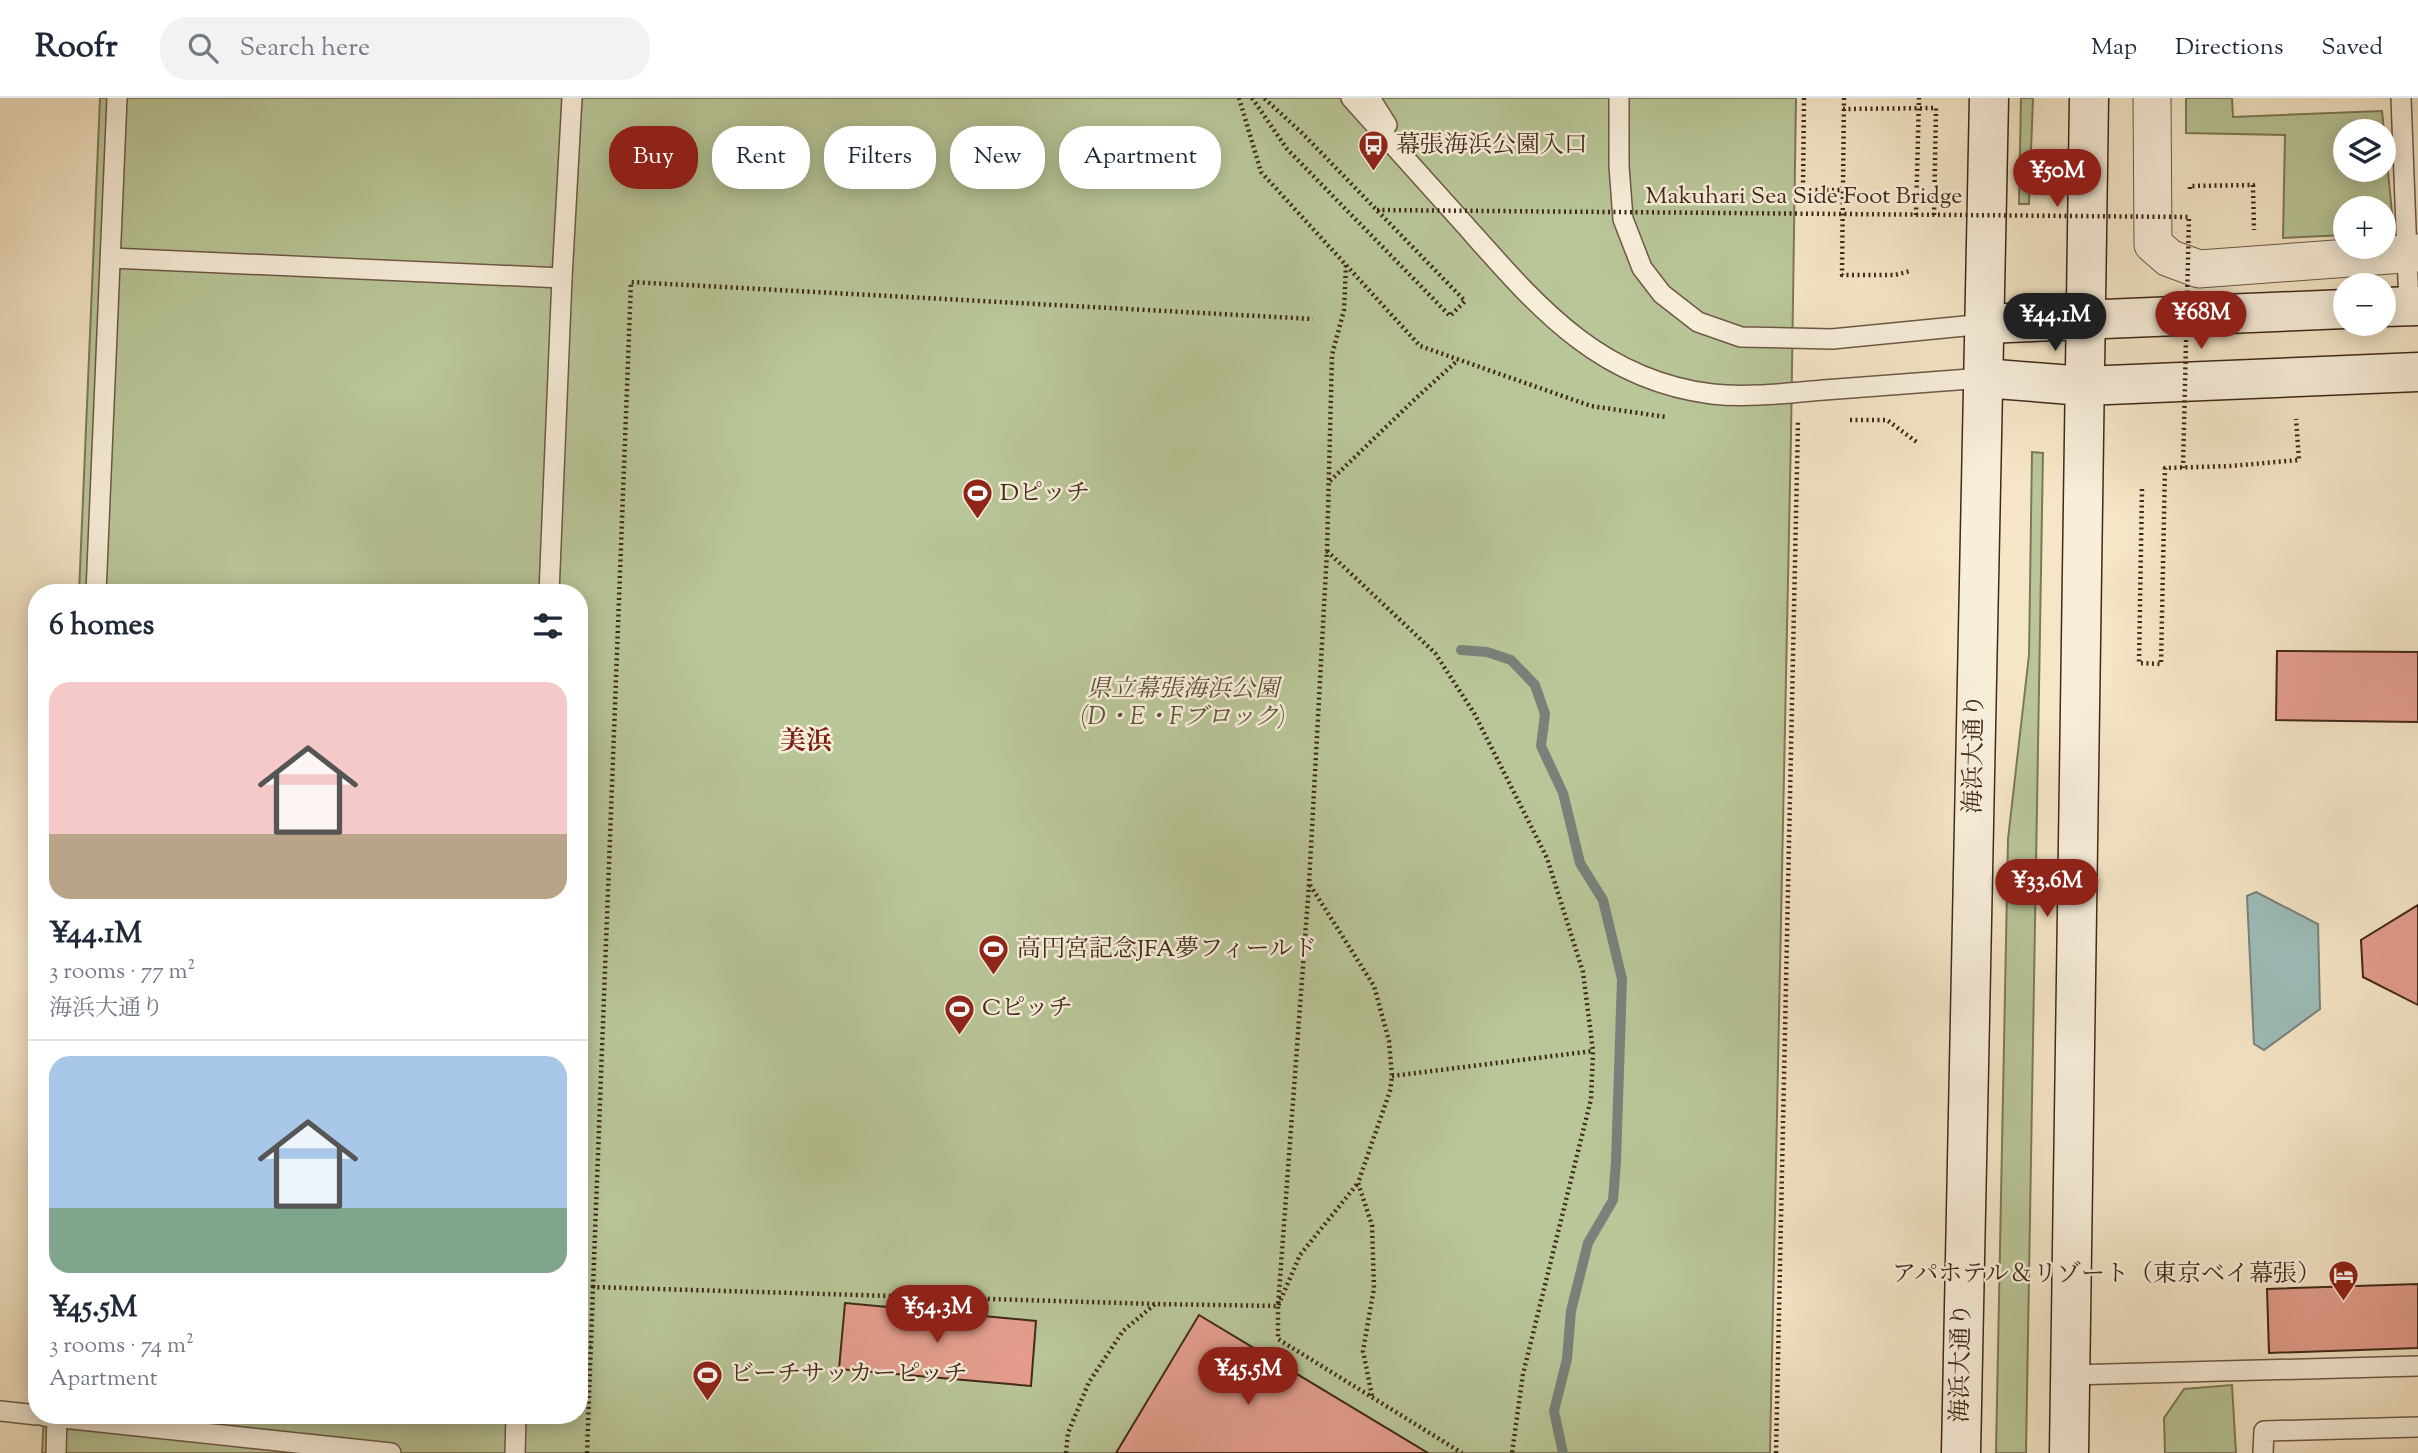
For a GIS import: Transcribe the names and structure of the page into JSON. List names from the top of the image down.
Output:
{
  "streets": {
    "street": ["海浜大通り"],
    "path": ["Makuhari Sea Side Foot Bridge"]
  },
  "districts": ["美浜"],
  "parks": ["県立幕張海浜公園 (D・E・Fブロック)"],
  "places": {
    "bus stop": ["幕張海浜公園入口"],
    "sports": [
      "Dピッチ",
      "高円宮記念JFA夢フィールド",
      "Cピッチ",
      "ビーチサッカーピッチ"
    ],
    "hotel": ["アパホテル＆リゾート（東京ベイ幕張）"]
  },
  "page": {
    "header": "Roofr",
    "search": "Search here",
    "nav": ["Map", "Directions", "Saved"],
    "map_buttons": ["+", "−"],
    "chip": [
      "Buy",
      "Rent",
      "Filters",
      "New",
      "Apartment"
    ],
    "price": [
      "¥50M",
      "¥68M",
      "¥44.1M",
      "¥33.6M",
      "¥54.3M",
      "¥45.5M"
    ],
    "heading": "6 homes",
    "list": [
      {
        "name": "¥44.1M",
        "note": "3 rooms · 77 m² · 海浜大通り"
      },
      {
        "name": "¥45.5M",
        "note": "3 rooms · 74 m² · Apartment"
      }
    ]
  }
}
